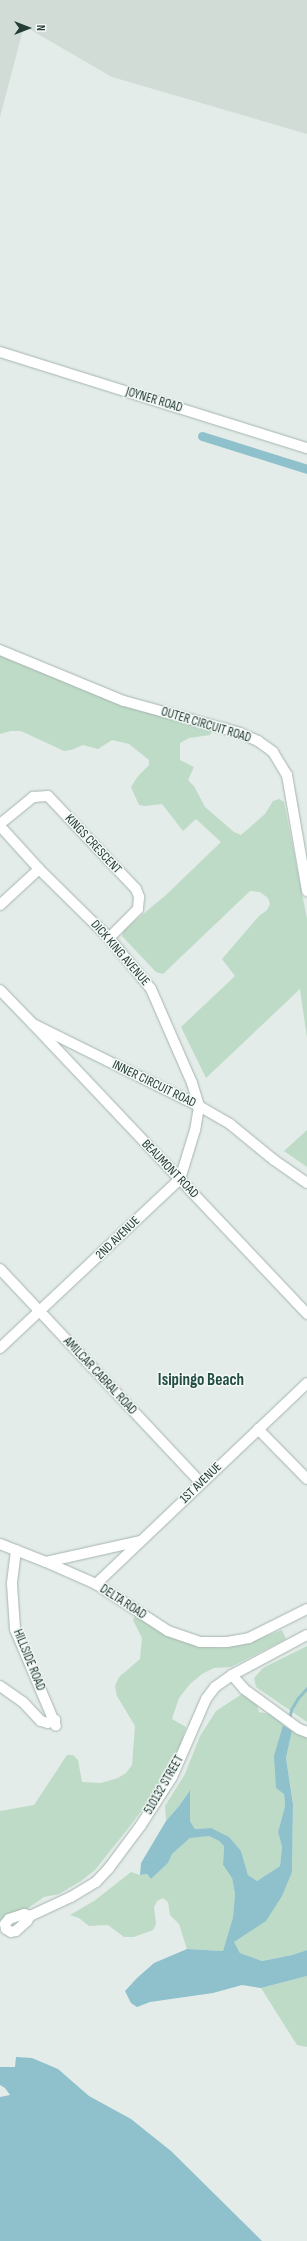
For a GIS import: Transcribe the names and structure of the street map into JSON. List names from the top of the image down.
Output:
{
  "streets": {
    "street": [
      "JOYNER ROAD",
      "OUTER CIRCUIT ROAD",
      "KINGS CRESCENT",
      "DICK KING AVENUE",
      "INNER CIRCUIT ROAD",
      "BEAUMONT ROAD",
      "2ND AVENUE",
      "AMILCAR CABRAL ROAD",
      "1ST AVENUE",
      "DELTA ROAD",
      "HILLSIDE ROAD",
      "510132 STREET"
    ]
  },
  "crossings": [
    ["KINGS CRESCENT", "DICK KING AVENUE"],
    ["DICK KING AVENUE", "INNER CIRCUIT ROAD"],
    ["DICK KING AVENUE", "2ND AVENUE"],
    ["INNER CIRCUIT ROAD", "BEAUMONT ROAD"],
    ["INNER CIRCUIT ROAD", "2ND AVENUE"],
    ["BEAUMONT ROAD", "2ND AVENUE"],
    ["2ND AVENUE", "AMILCAR CABRAL ROAD"],
    ["AMILCAR CABRAL ROAD", "1ST AVENUE"],
    ["1ST AVENUE", "DELTA ROAD"],
    ["DELTA ROAD", "HILLSIDE ROAD"]
  ],
  "districts": ["Isipingo Beach"],
  "north": "right"
}
